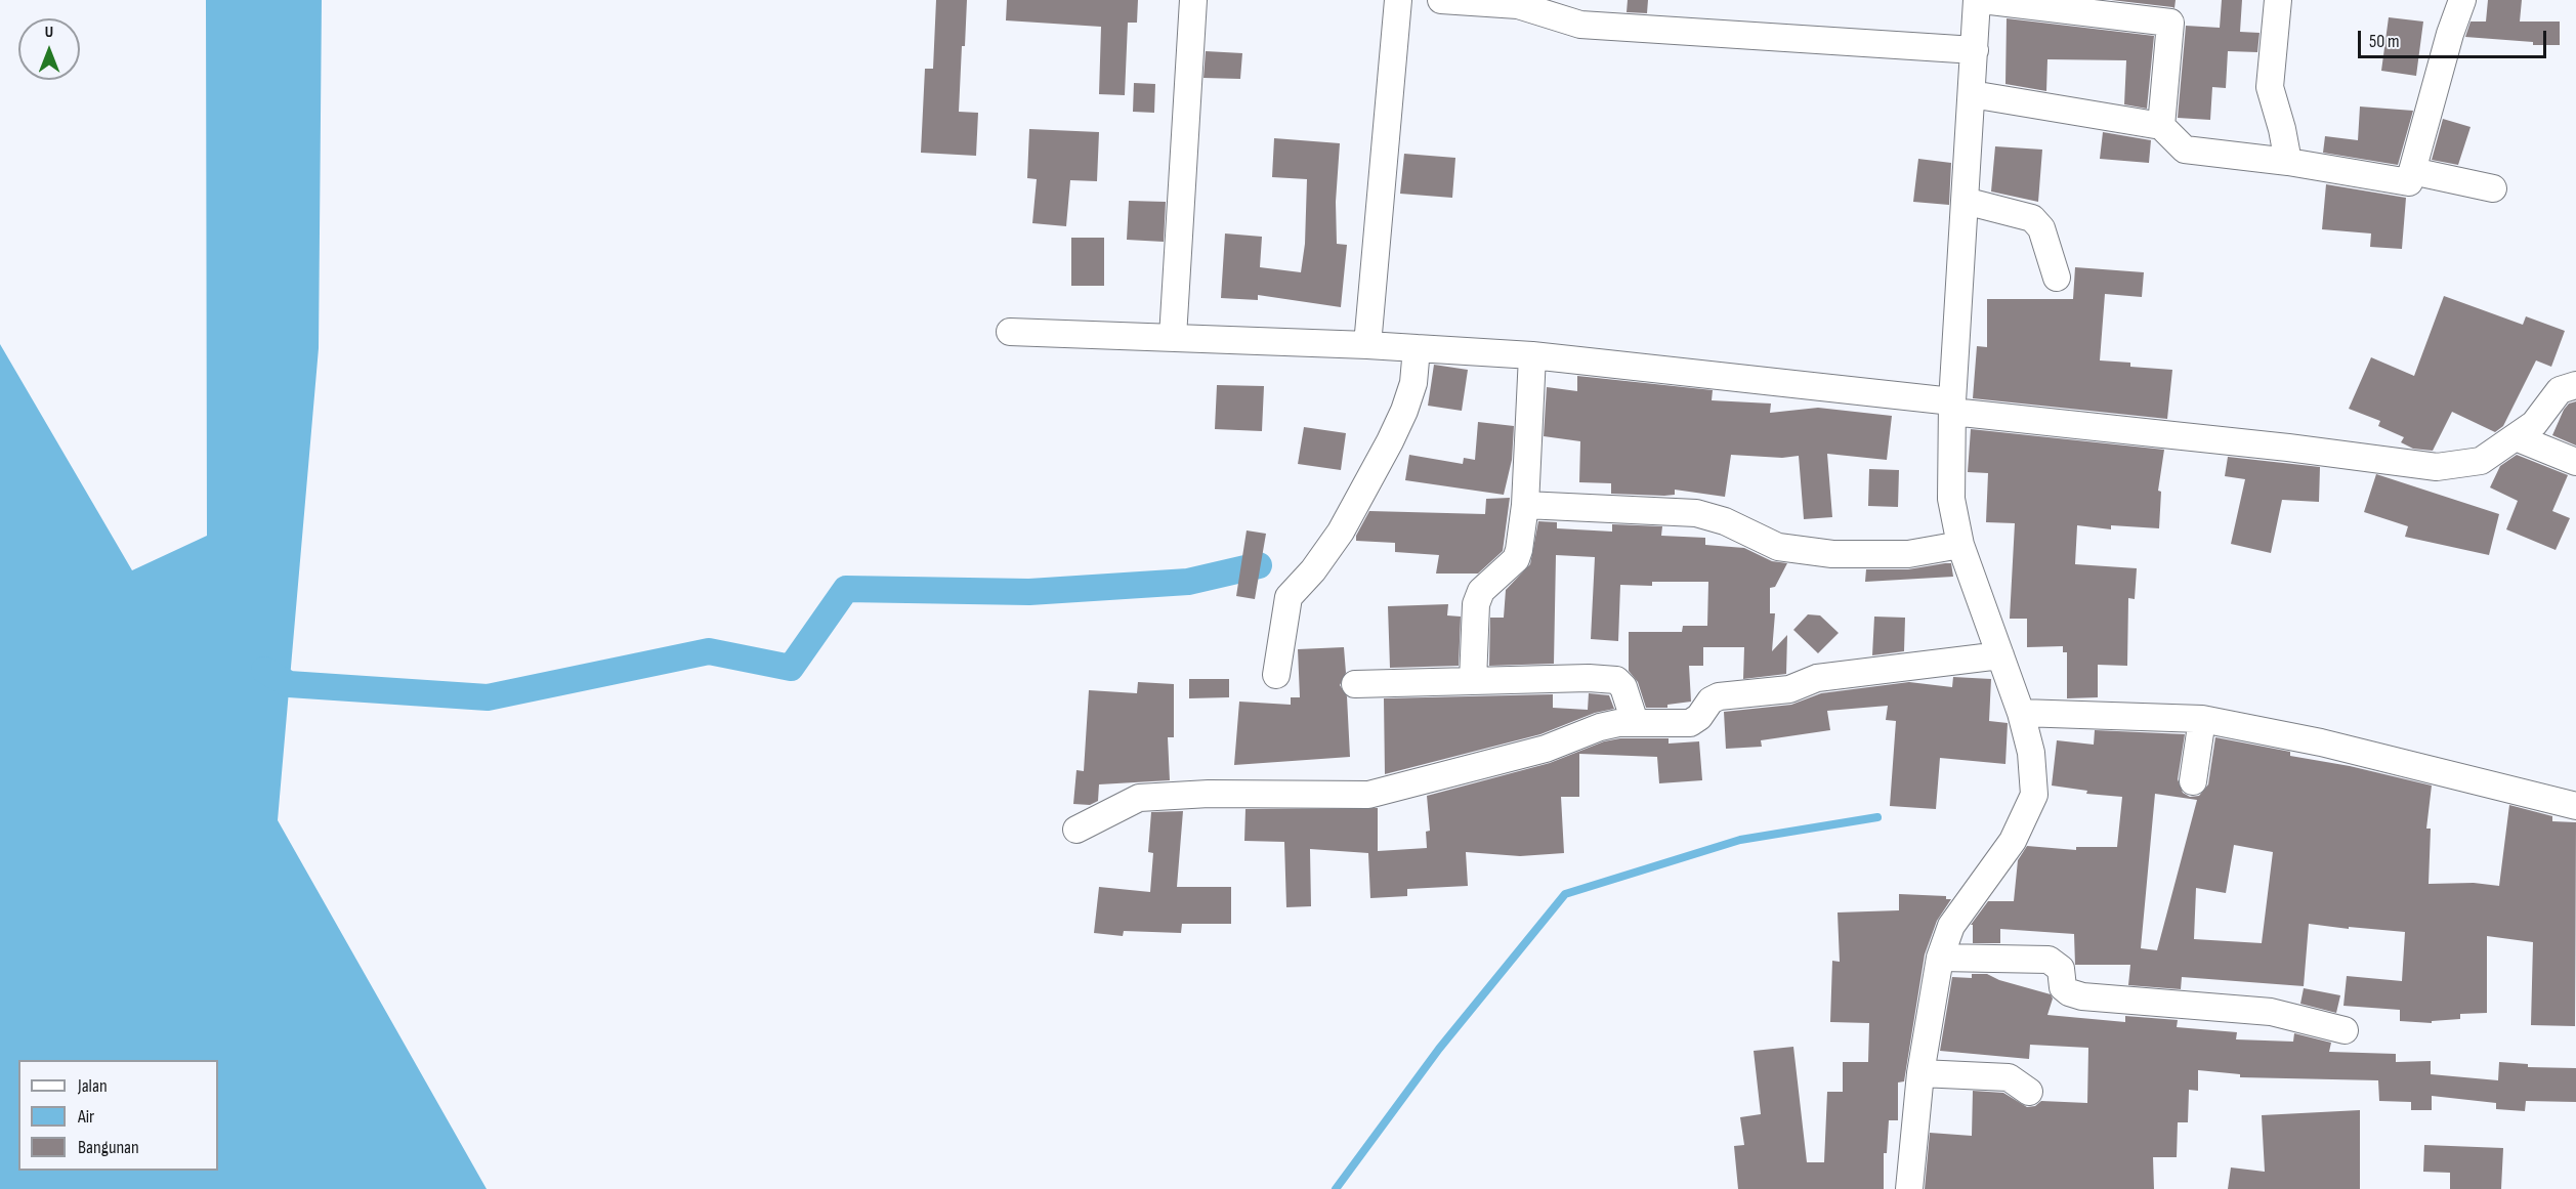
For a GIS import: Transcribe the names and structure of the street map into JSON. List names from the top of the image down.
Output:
{
  "legend": ["Jalan", "Air", "Bangunan"],
  "scale_bar": "50 m",
  "north": "top"
}
